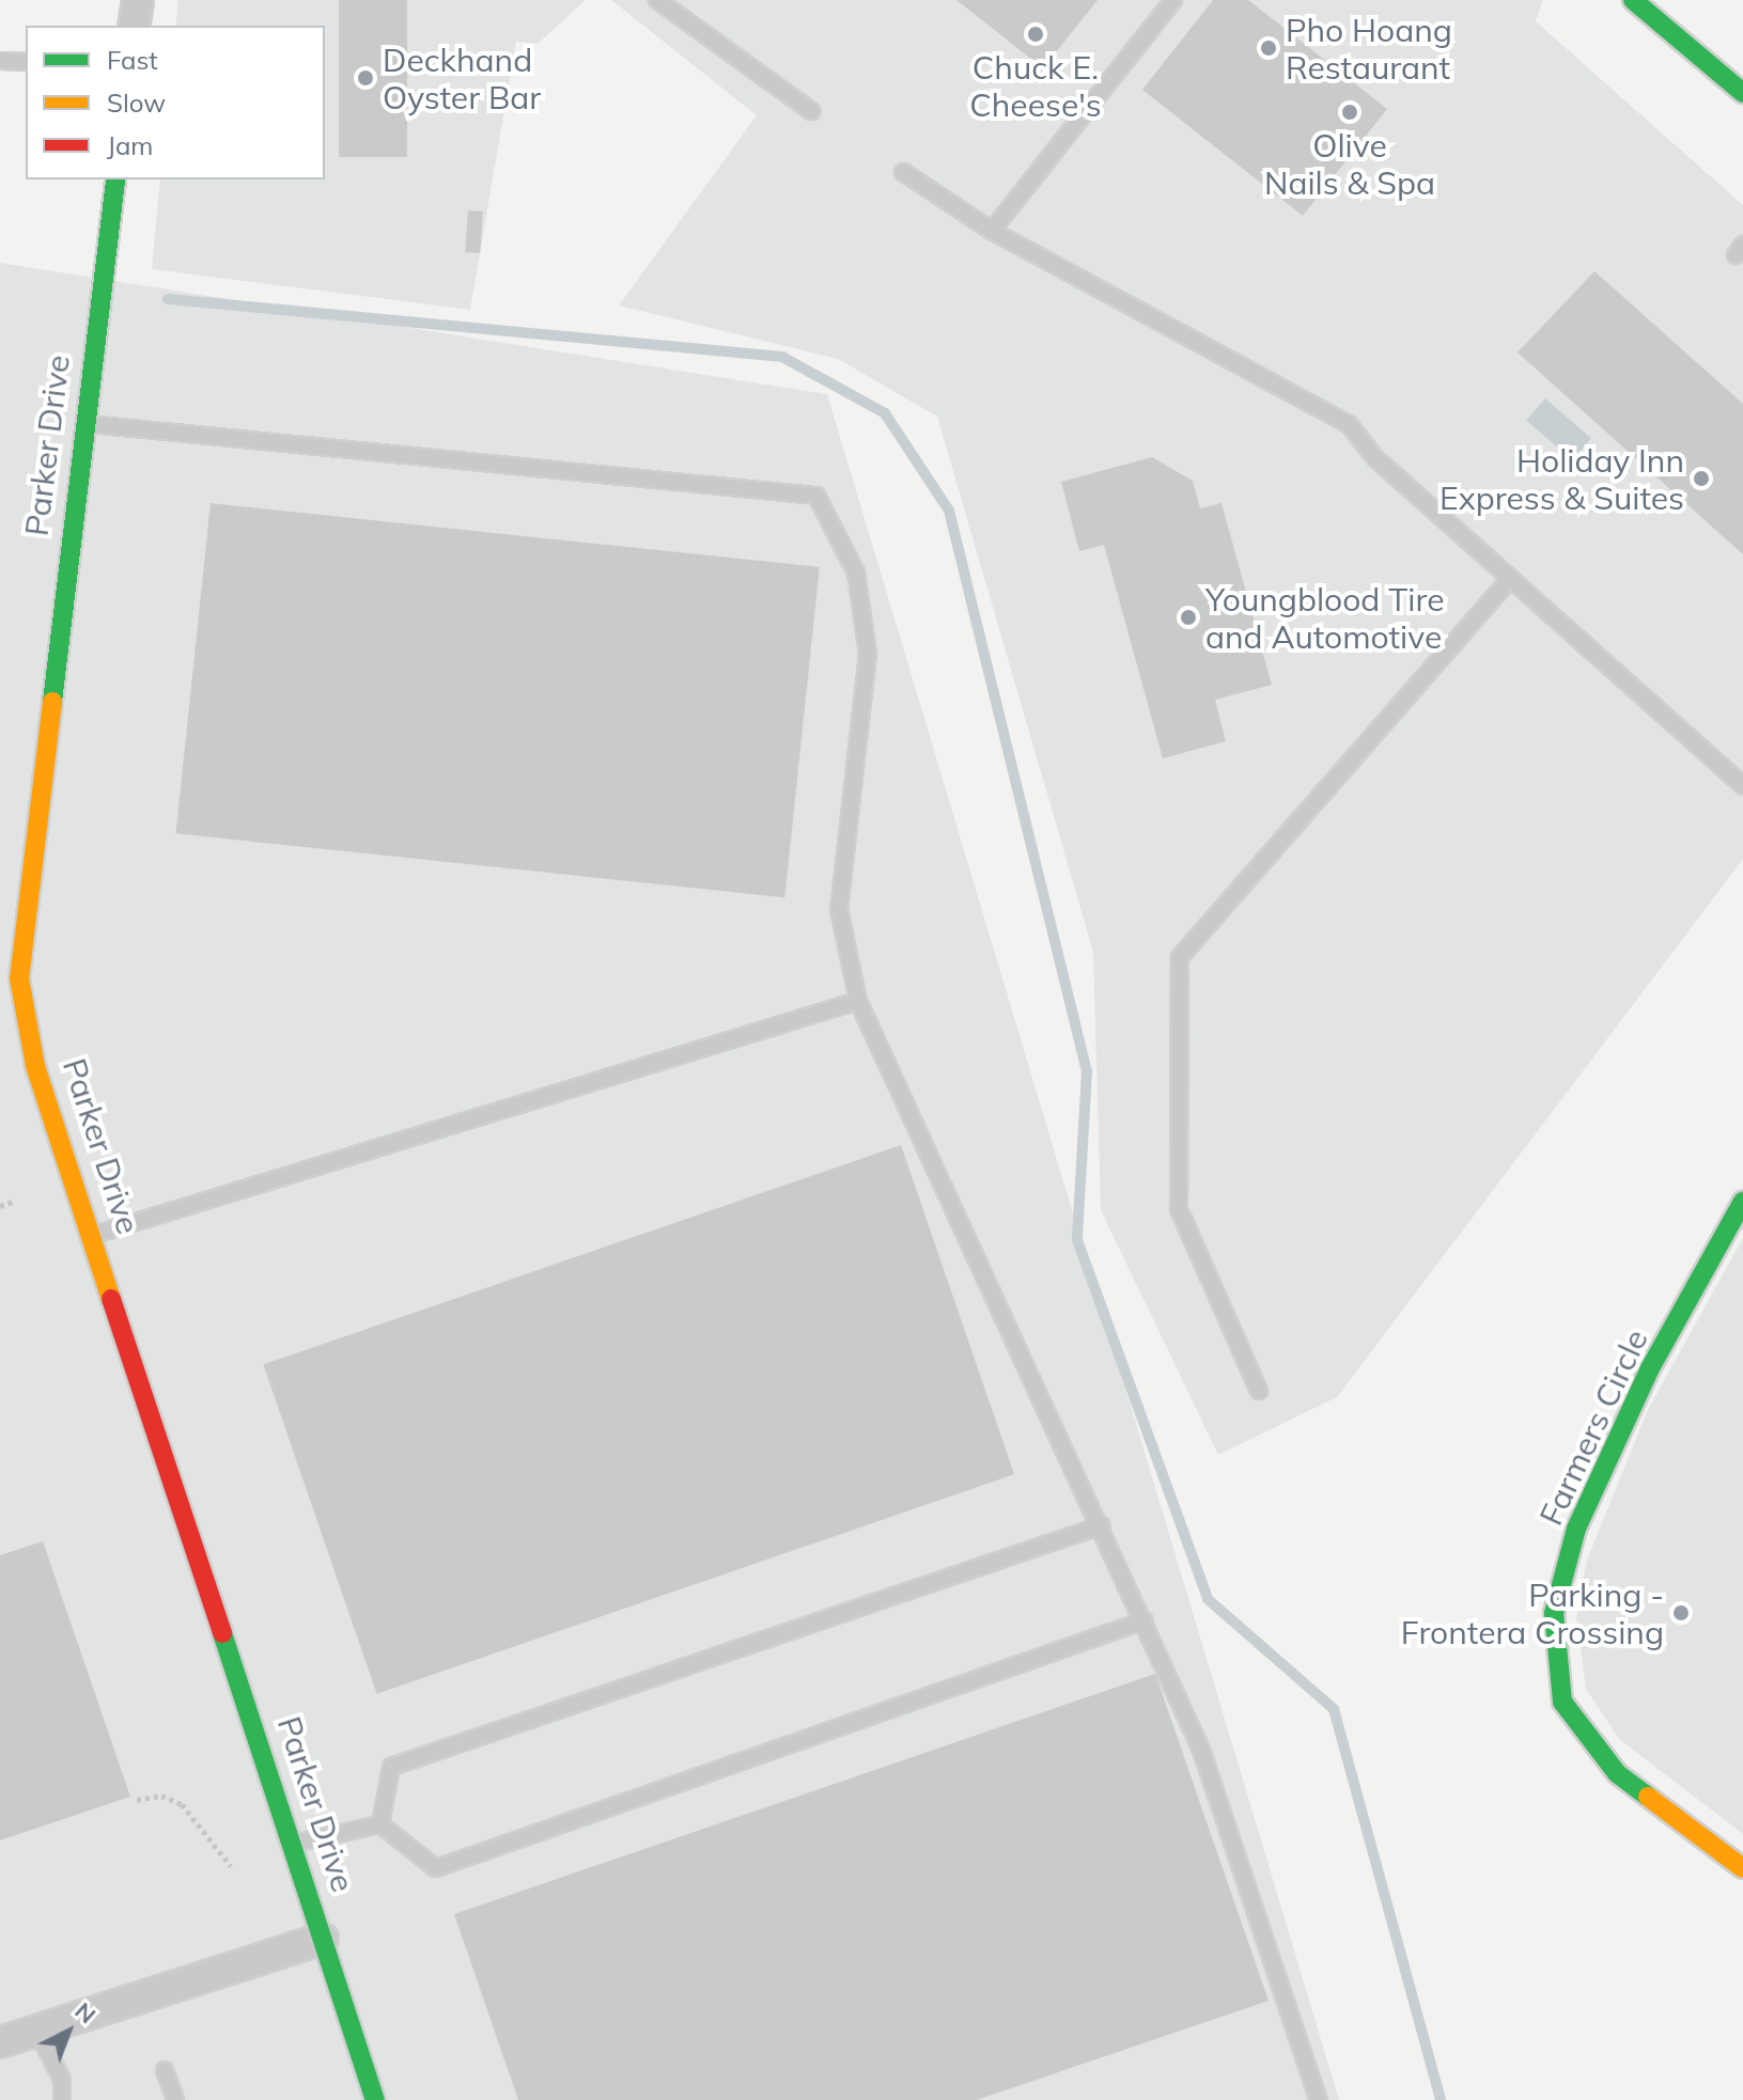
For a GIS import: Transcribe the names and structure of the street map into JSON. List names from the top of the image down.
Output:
{
  "streets": {
    "street": ["Parker Drive", "Farmers Circle"]
  },
  "places": [
    "Chuck E. Cheese's",
    "Pho Hoang Restaurant",
    "Deckhand Oyster Bar",
    "Olive Nails & Spa",
    "Holiday Inn Express & Suites",
    "Youngblood Tire and Automotive",
    "Parking - Frontera Crossing"
  ],
  "legend": ["Fast", "Slow", "Jam"],
  "north": "top right"
}
